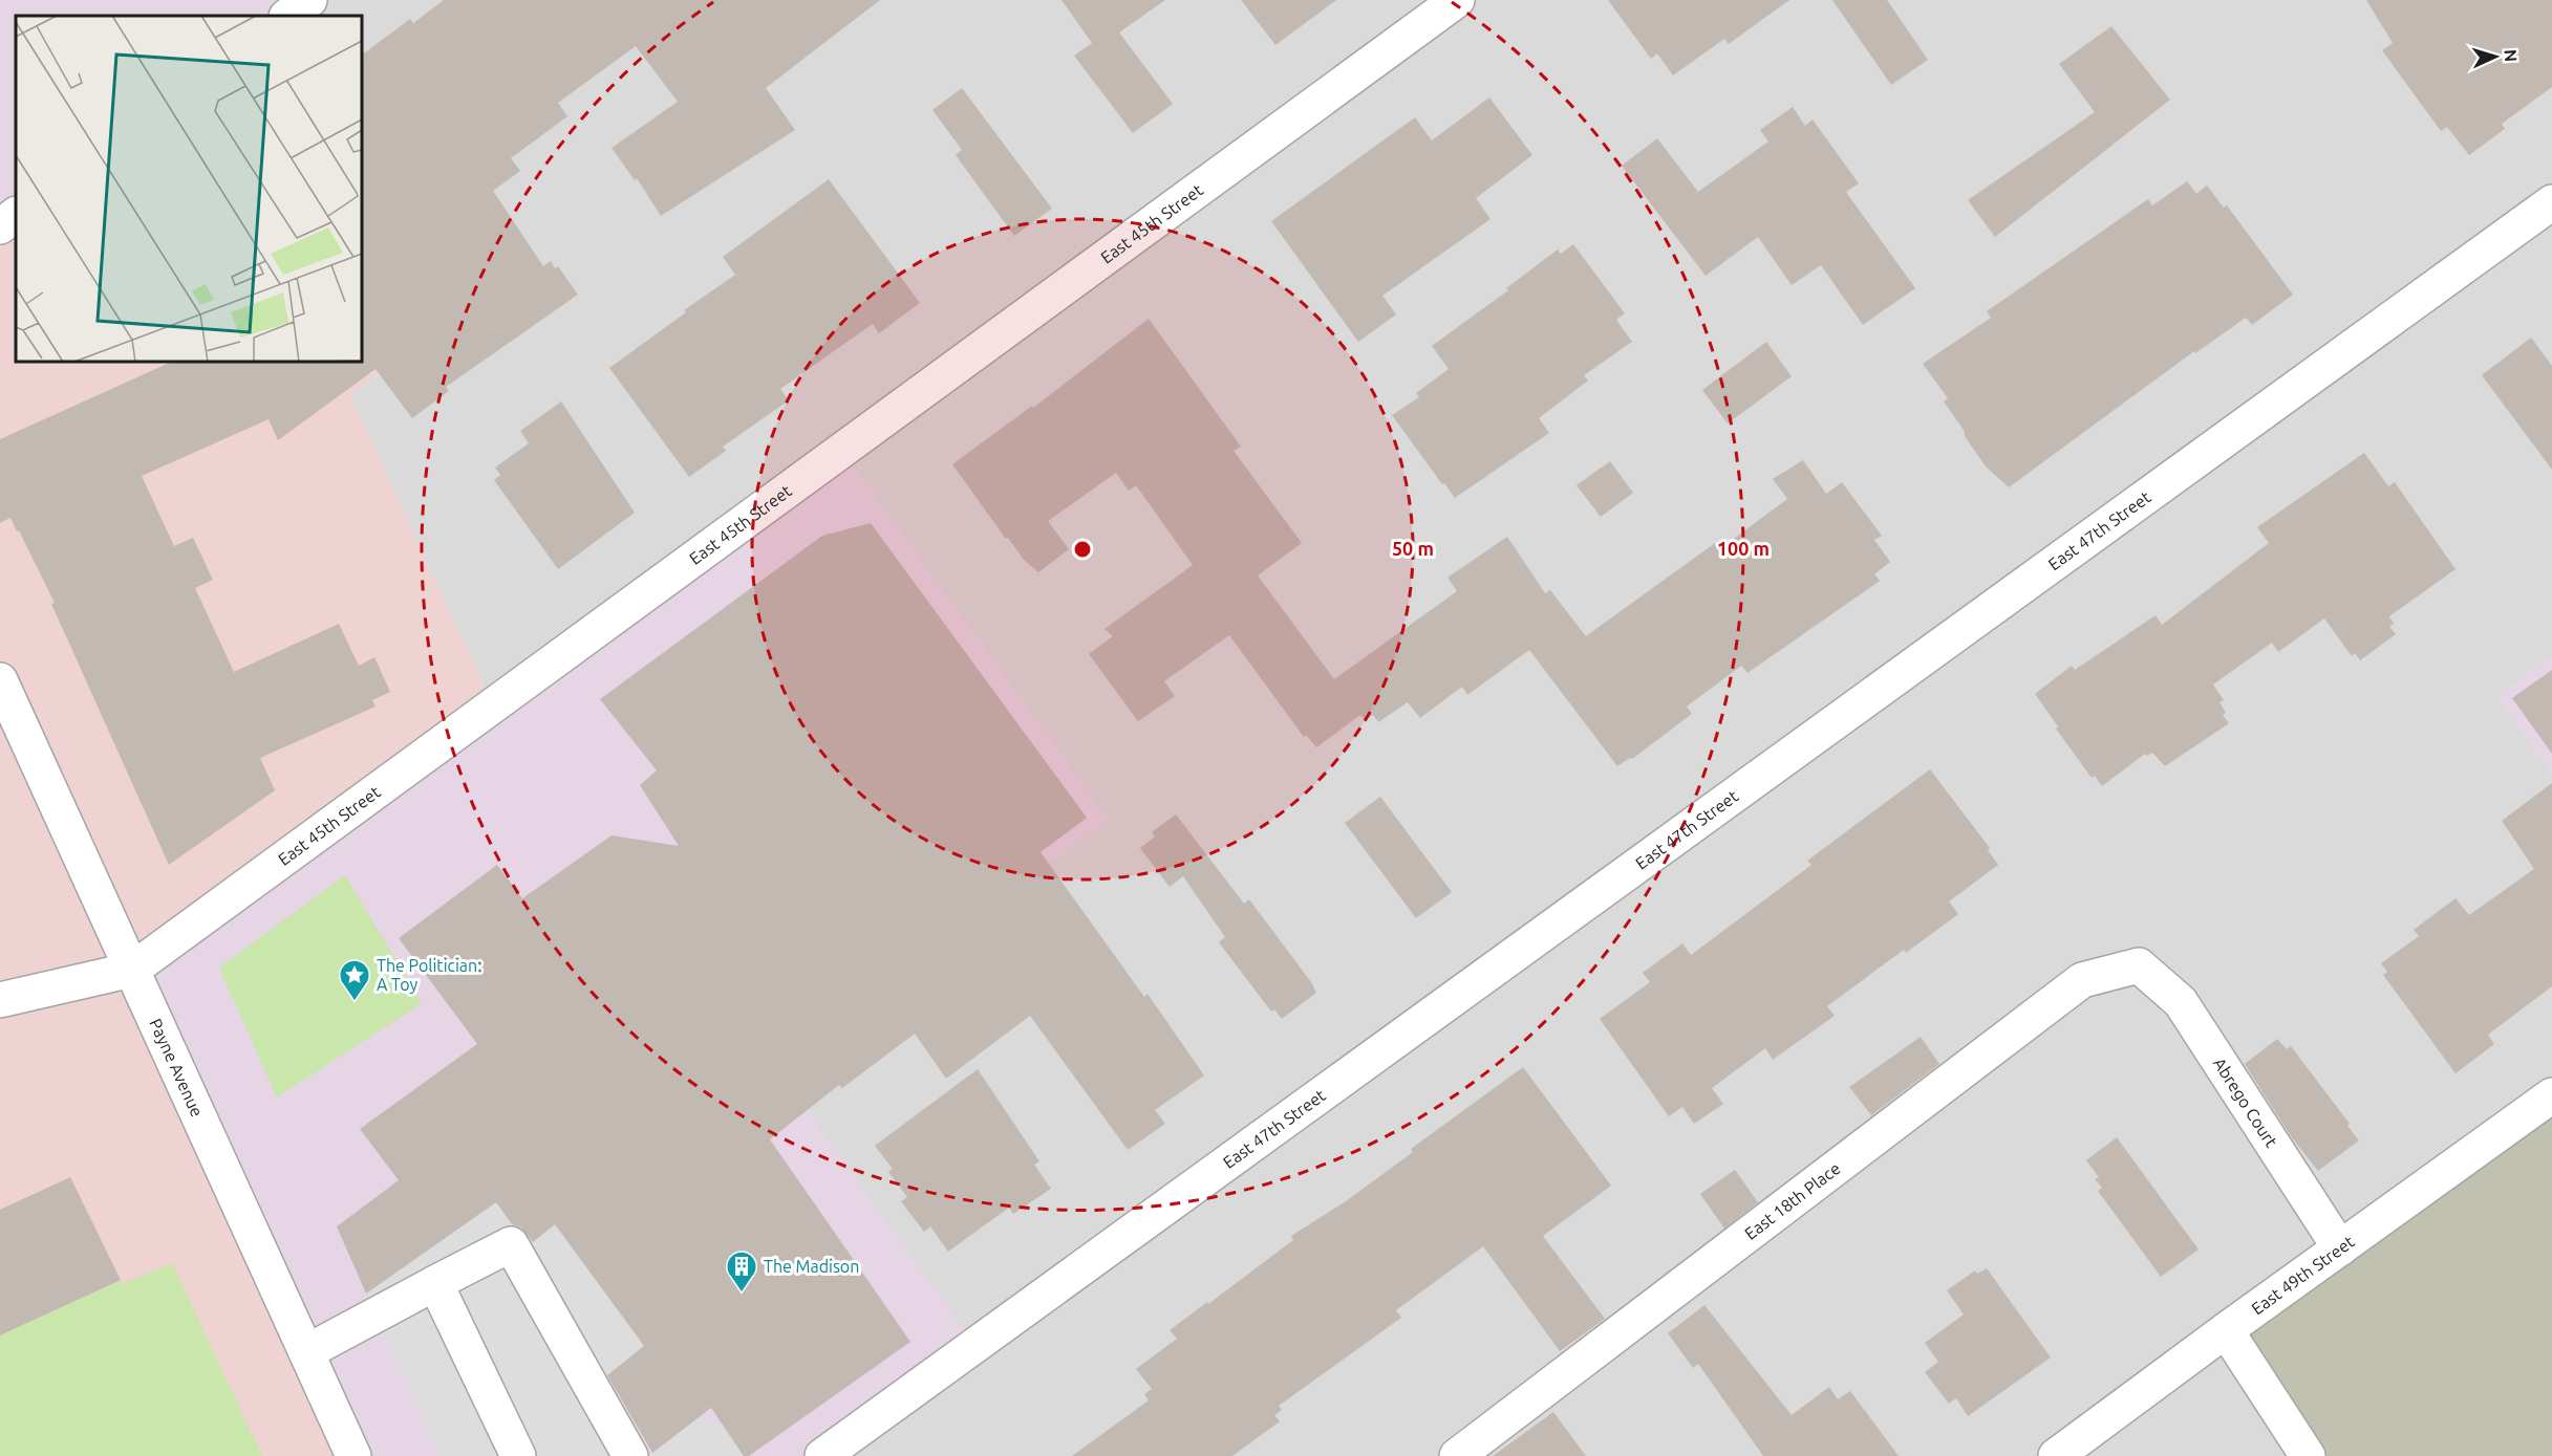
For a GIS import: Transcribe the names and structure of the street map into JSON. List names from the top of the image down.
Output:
{
  "streets": {
    "street": [
      "East 45th Street",
      "East 47th Street",
      "Payne Avenue",
      "Abrego Court",
      "East 18th Place",
      "East 49th Street"
    ]
  },
  "crossings": [
    ["East 45th Street", "Payne Avenue"],
    ["Abrego Court", "East 18th Place"],
    ["Abrego Court", "East 49th Street"]
  ],
  "places": {
    "place": ["The Politician: A Toy"],
    "building": ["The Madison"]
  },
  "north": "right",
  "rings": ["50 m", "100 m"]
}
